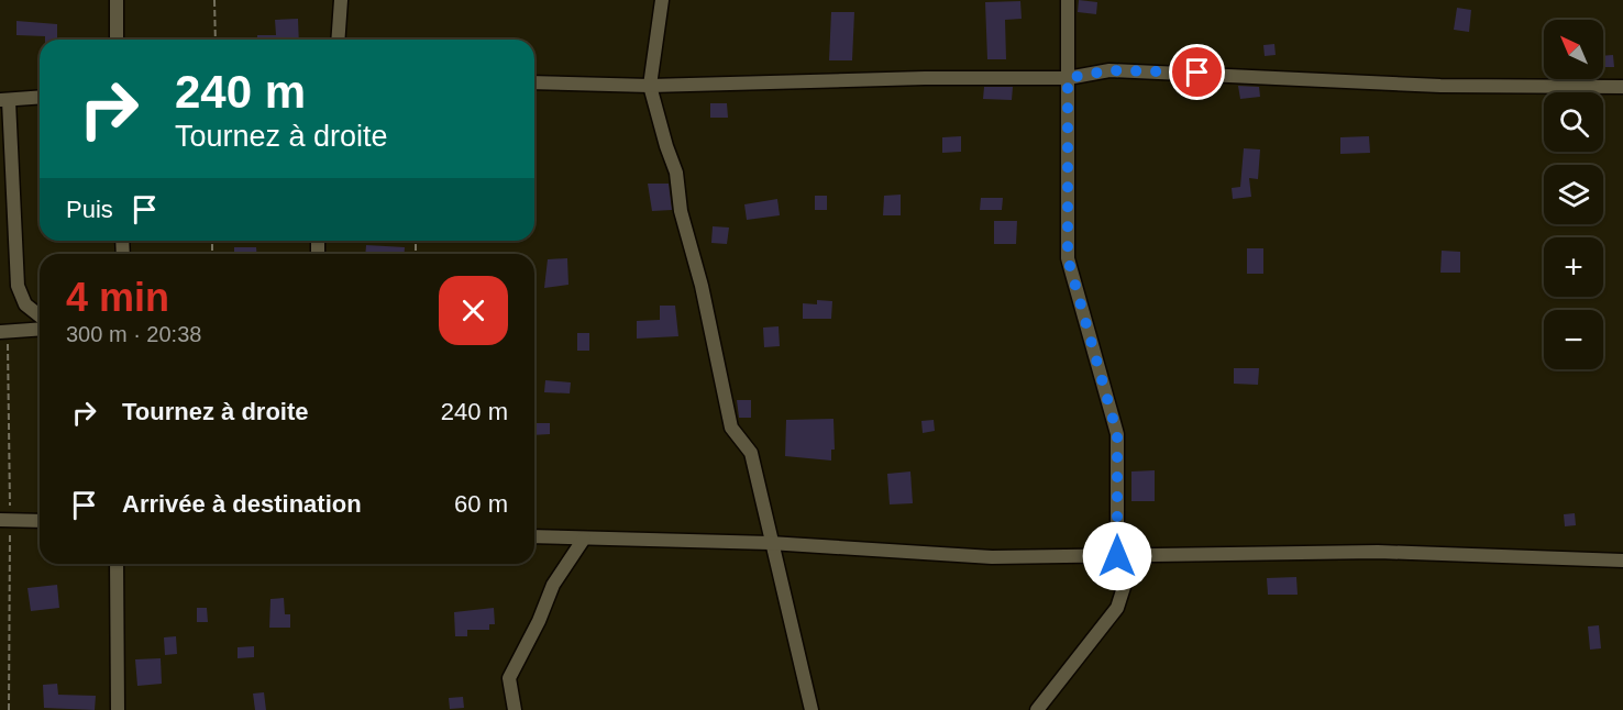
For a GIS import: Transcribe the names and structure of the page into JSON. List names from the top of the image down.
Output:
{
  "north": "top left",
  "page": {
    "map_buttons": ["+", "−"],
    "turn": ["240 m", "Tournez à droite"],
    "then": "Puis",
    "heading": ["4 min", "300 m · 20:38"],
    "list": [
      {
        "name": "Tournez à droite",
        "value": "240 m"
      },
      {
        "name": "Arrivée à destination",
        "value": "60 m"
      }
    ]
  }
}
